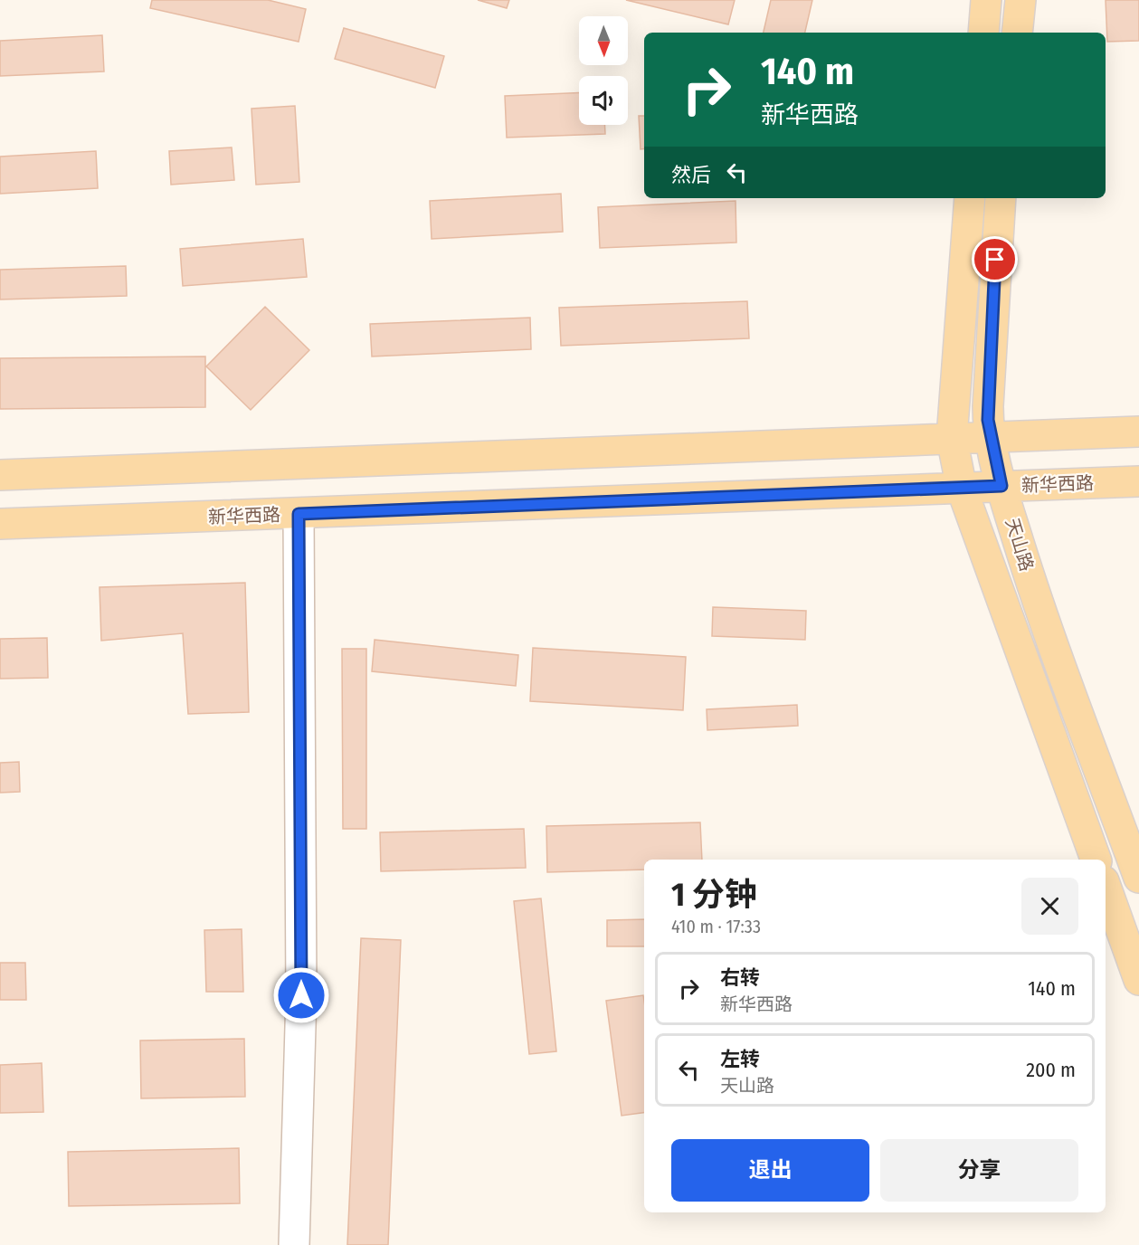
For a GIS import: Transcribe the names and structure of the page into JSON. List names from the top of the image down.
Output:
{
  "streets": {
    "main road": ["新华西路", "天山路"]
  },
  "crossings": [
    ["新华西路", "天山路"]
  ],
  "north": "bottom",
  "page": {
    "turn": ["140 m", "新华西路"],
    "then": "然后",
    "heading": ["1 分钟", "410 m · 17:33"],
    "list": [
      {
        "name": "右转",
        "note": "新华西路",
        "value": "140 m"
      },
      {
        "name": "左转",
        "note": "天山路",
        "value": "200 m"
      }
    ],
    "buttons": ["退出", "分享"]
  }
}
